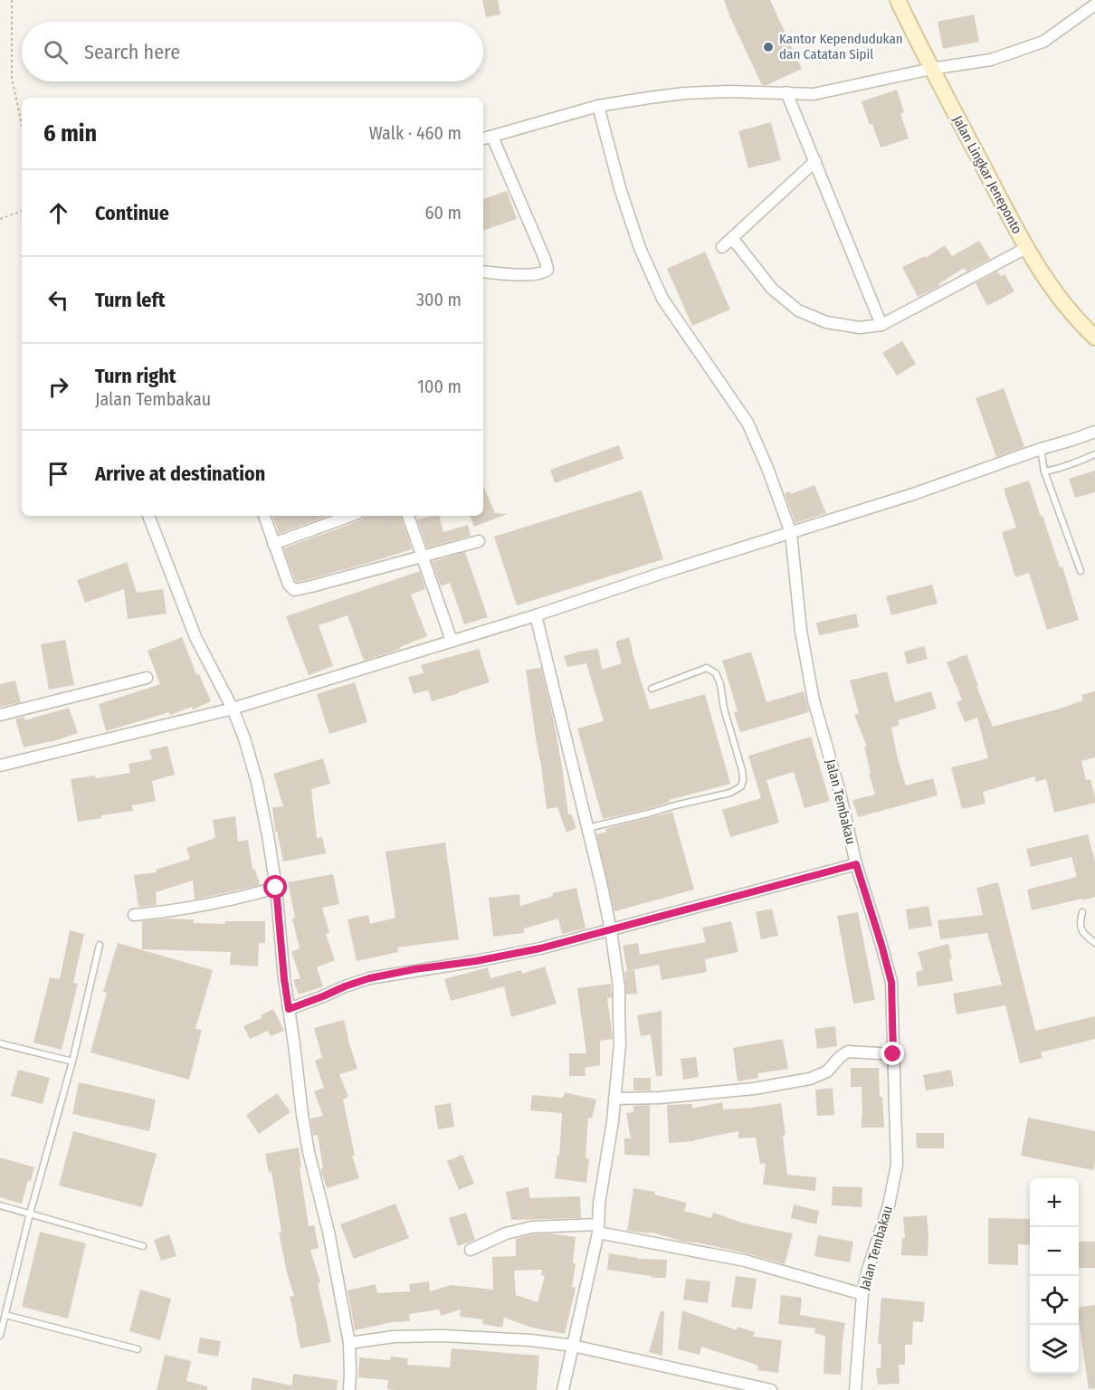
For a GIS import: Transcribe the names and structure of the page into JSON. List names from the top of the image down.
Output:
{
  "streets": {
    "main road": ["Jalan Lingkar Jeneponto"],
    "street": ["Jalan Tembakau"]
  },
  "places": ["Kantor Kependudukan dan Catatan Sipil"],
  "page": {
    "search": "Search here",
    "heading": ["6 min", "Walk · 460 m"],
    "list": [
      ["Continue", "60 m"],
      ["Turn left", "300 m"],
      ["Turn right", "Jalan Tembakau", "100 m"],
      "Arrive at destination"
    ],
    "map_buttons": ["+", "−"]
  }
}
